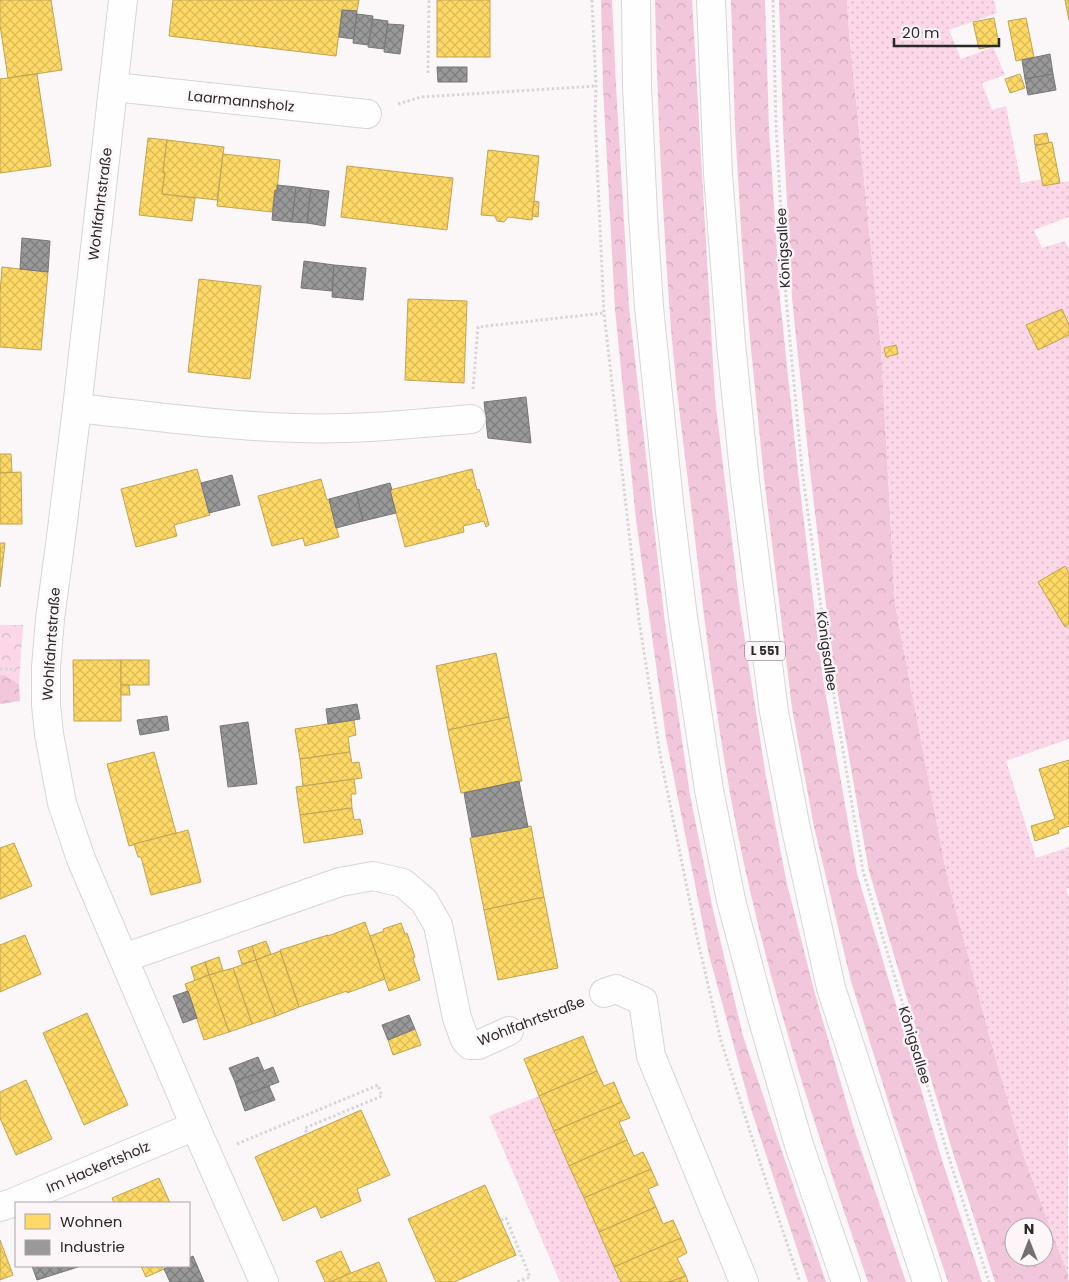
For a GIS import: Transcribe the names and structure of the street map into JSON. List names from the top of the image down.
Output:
{
  "streets": {
    "street": [
      "Laarmannsholz",
      "Wohlfahrtstraße",
      "L 551",
      "Im Hackertsholz"
    ],
    "path": ["Königsallee"]
  },
  "crossings": [
    ["Laarmannsholz", "Wohlfahrtstraße"],
    ["Wohlfahrtstraße", "Im Hackertsholz"]
  ],
  "legend": ["Wohnen", "Industrie"],
  "scale_bar": "20 m",
  "north": "top"
}
